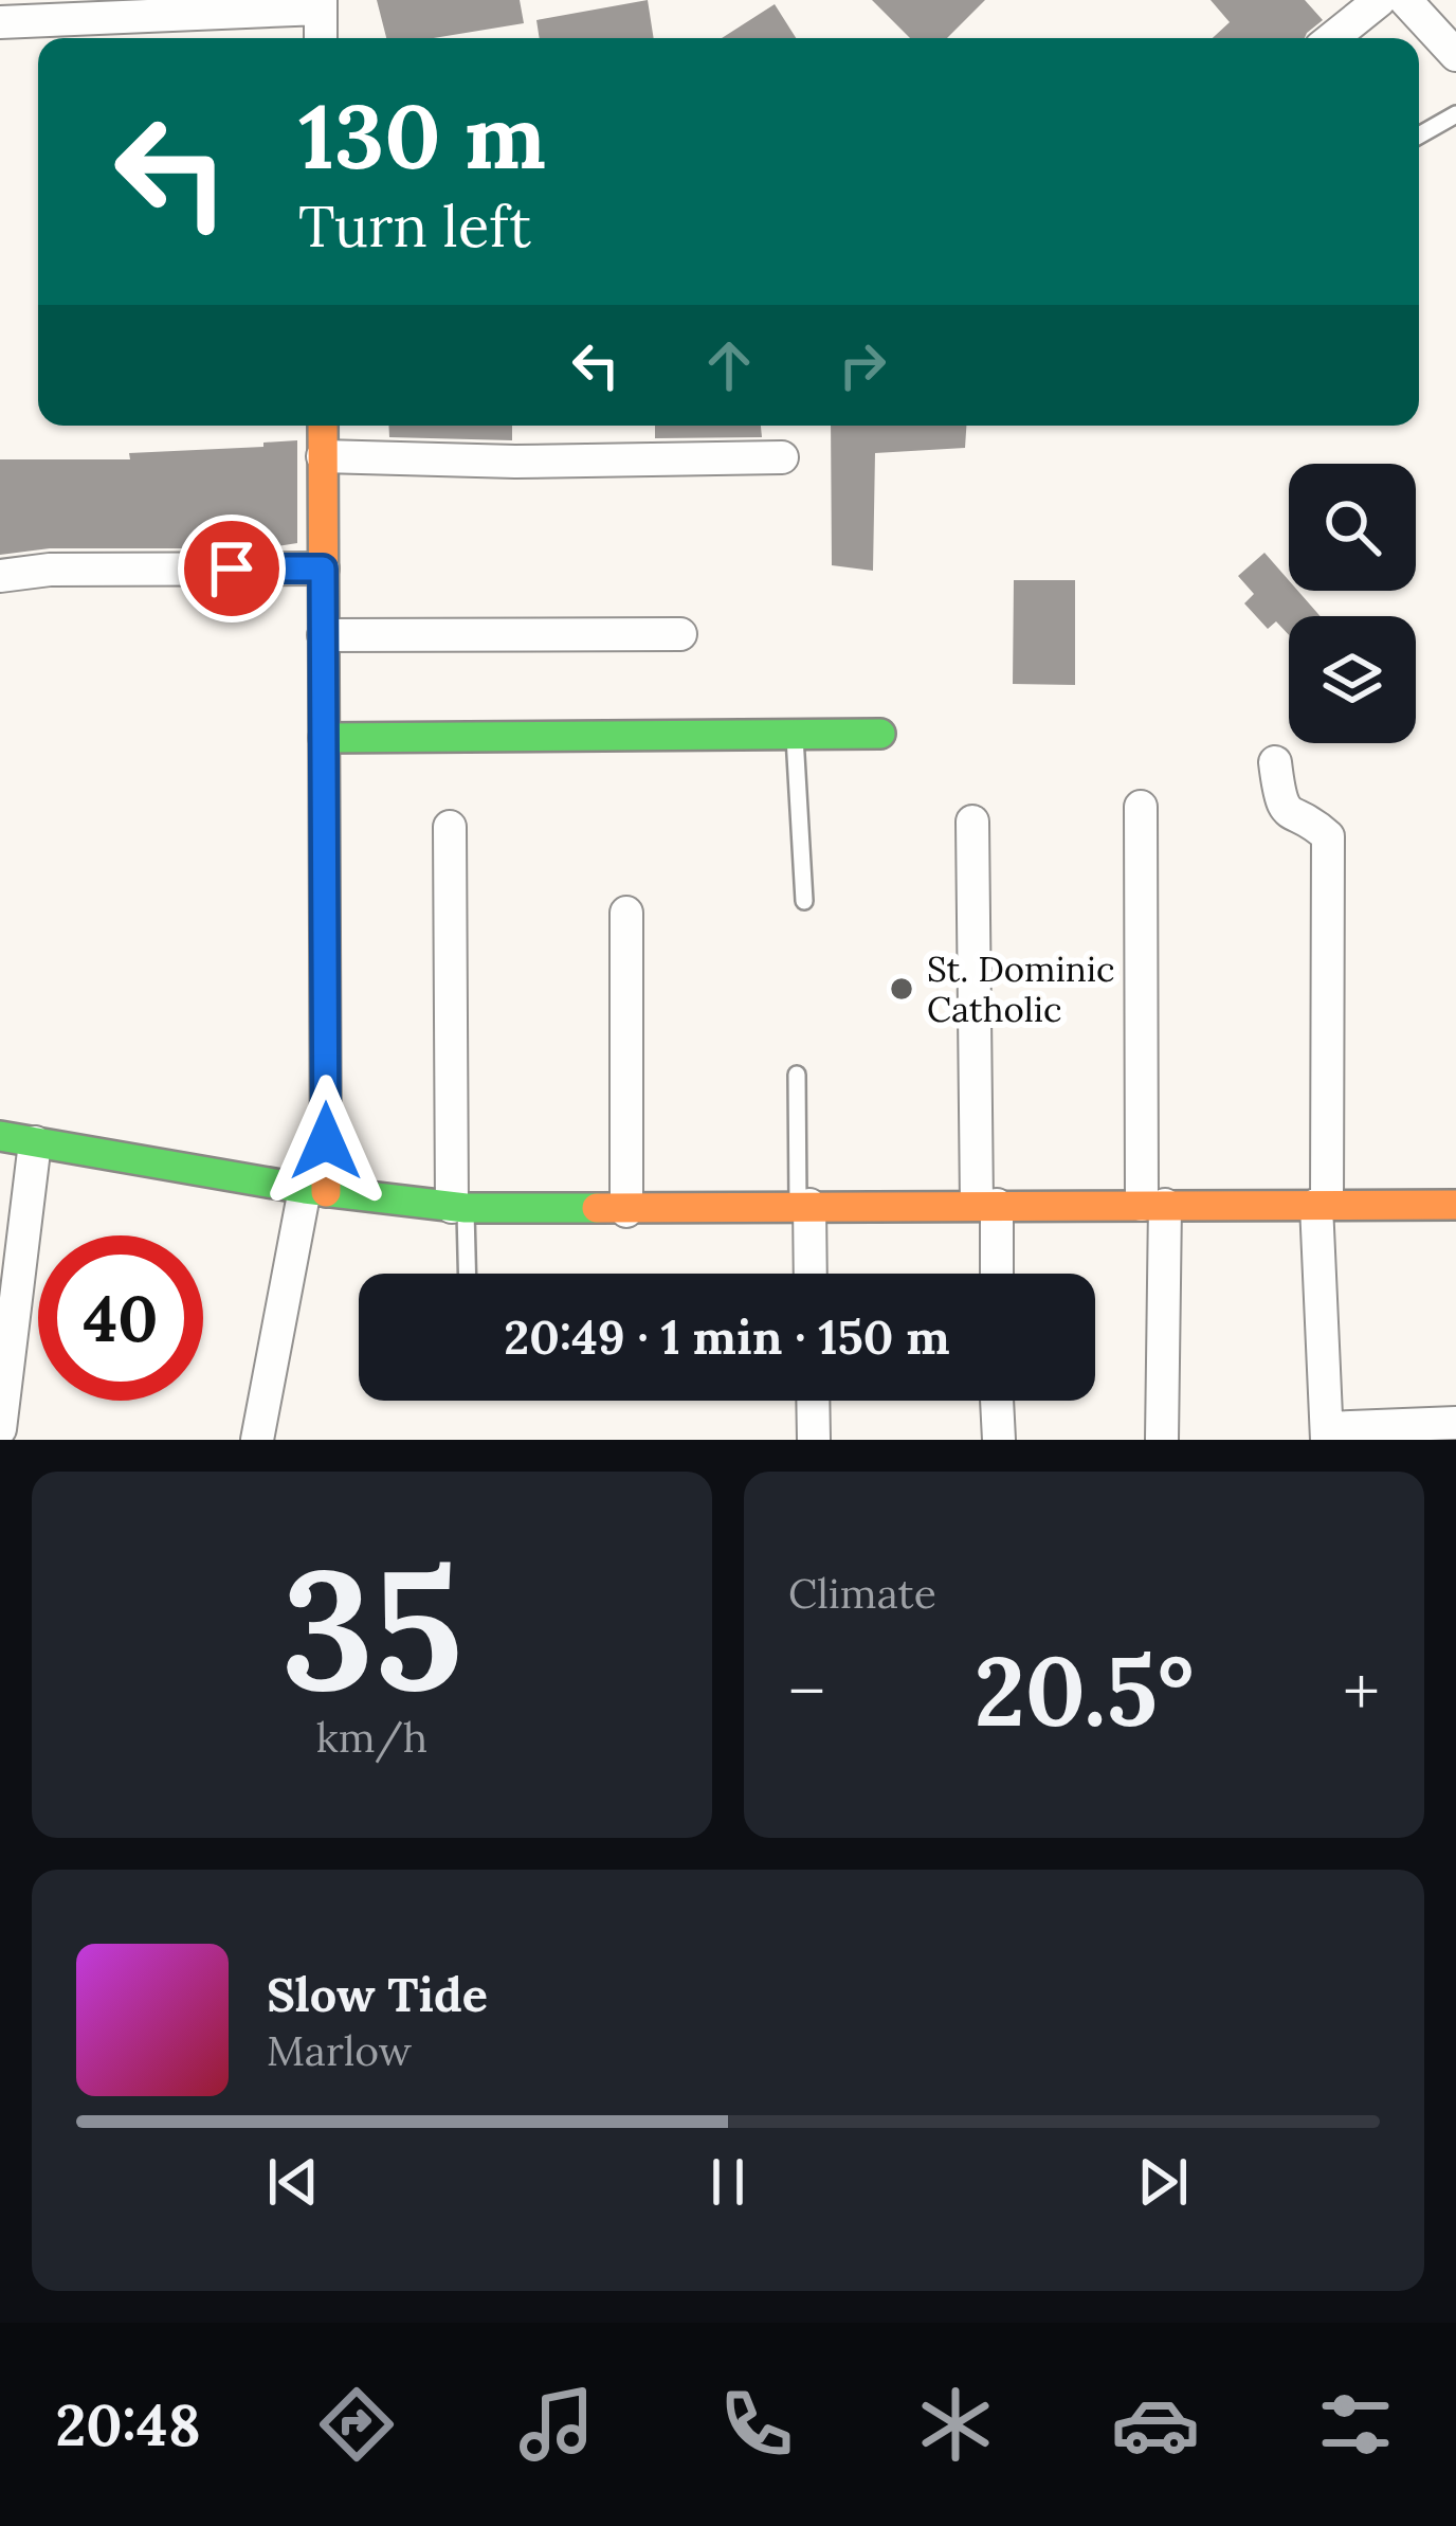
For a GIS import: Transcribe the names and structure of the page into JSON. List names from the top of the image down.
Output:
{
  "places": ["St. Dominic Catholic"],
  "page": {
    "turn": ["130 m", "Turn left"],
    "limit": "40",
    "trip": "20:49 · 1 min · 150 m",
    "tile": [
      ["35", "km/h"],
      "Climate"
    ],
    "heat": ["−", "20.5°", "+"],
    "song": ["Slow Tide", "Marlow"],
    "tabs": "20:48"
  }
}
